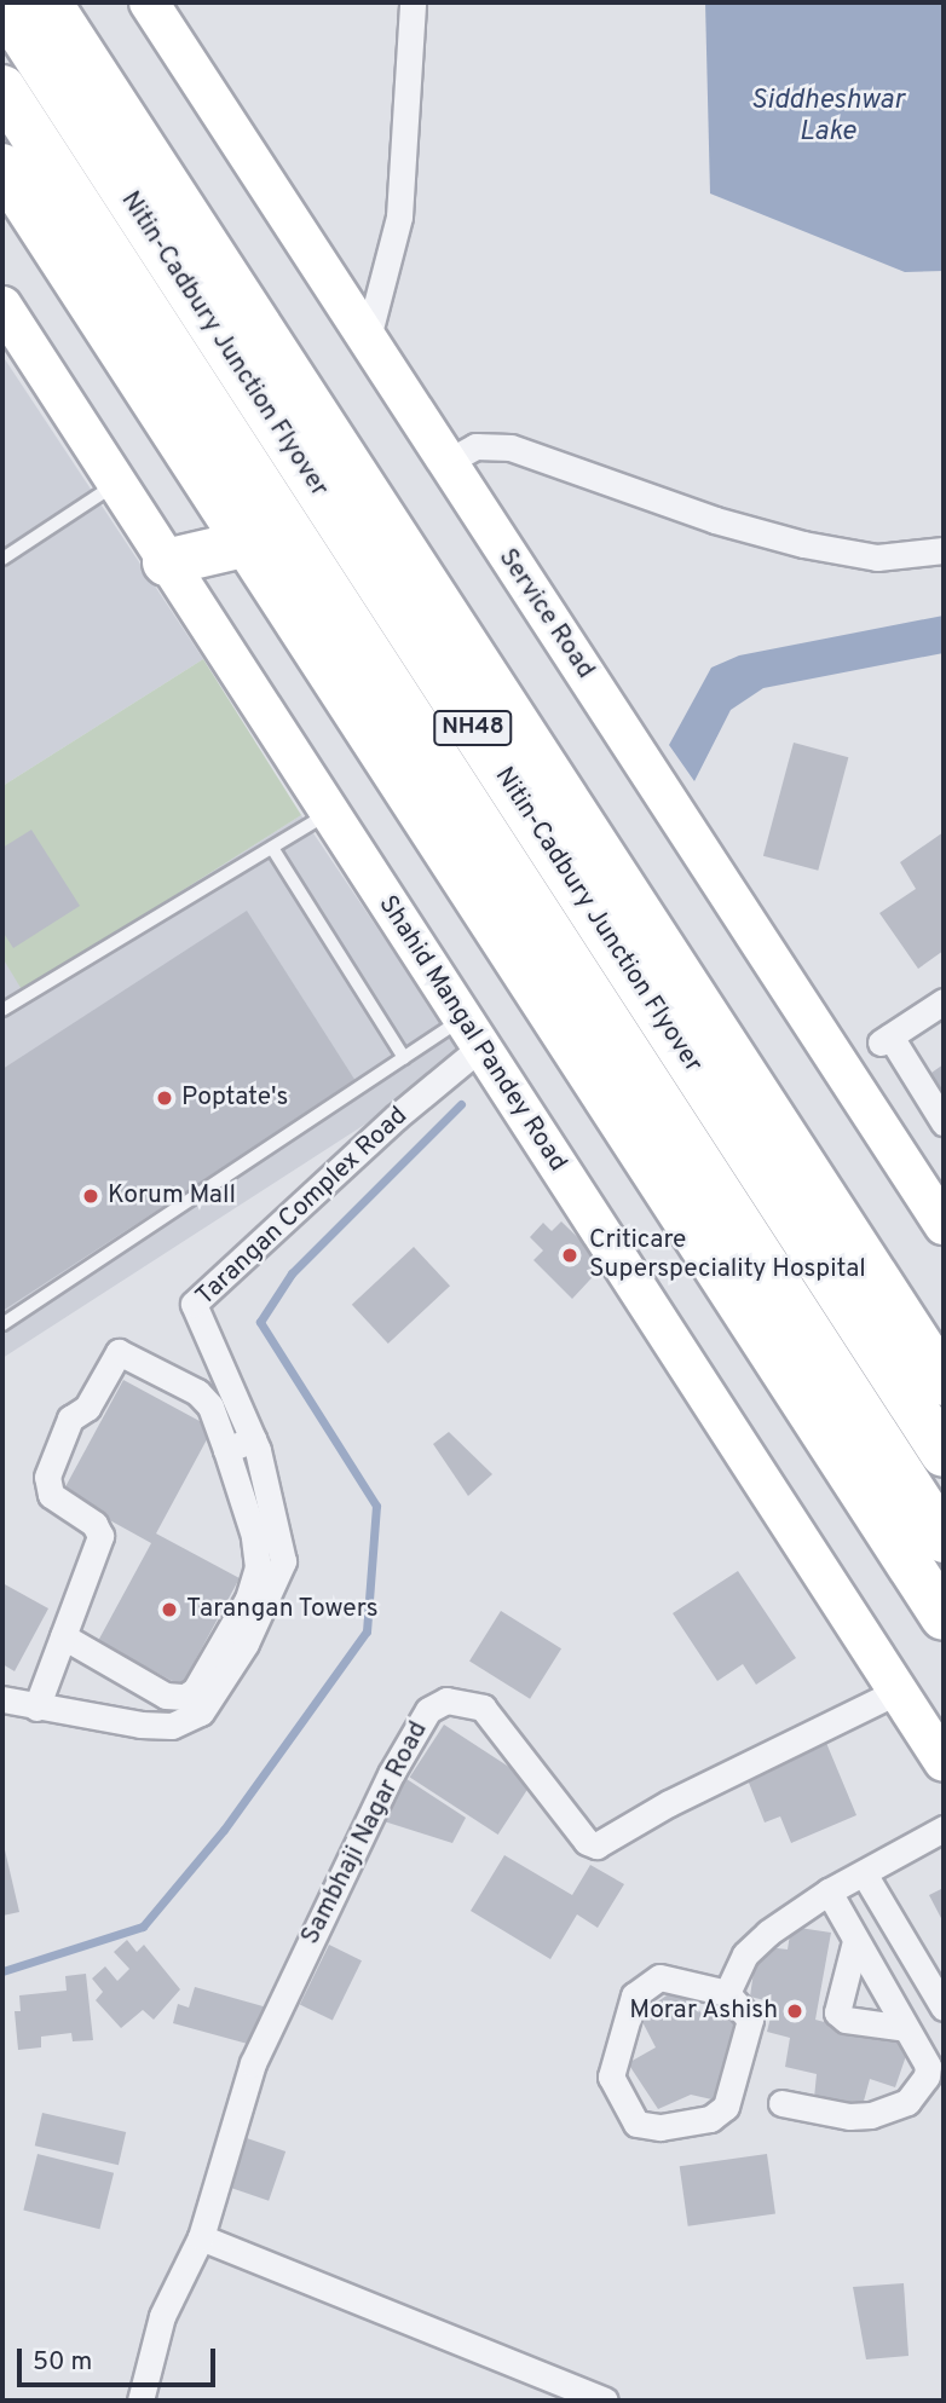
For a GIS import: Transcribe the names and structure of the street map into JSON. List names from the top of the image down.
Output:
{
  "streets": {
    "highway": ["Nitin-Cadbury Junction Flyover", "NH48"],
    "street": [
      "Service Road",
      "Shahid Mangal Pandey Road",
      "Tarangan Complex Road",
      "Sambhaji Nagar Road"
    ]
  },
  "crossings": [
    ["Shahid Mangal Pandey Road", "Tarangan Complex Road"],
    ["Shahid Mangal Pandey Road", "Sambhaji Nagar Road"]
  ],
  "water": ["Siddheshwar Lake"],
  "places": [
    "Poptate's",
    "Korum Mall",
    "Criticare Superspeciality Hospital",
    "Tarangan Towers",
    "Morar Ashish"
  ],
  "scale_bar": "50 m"
}
